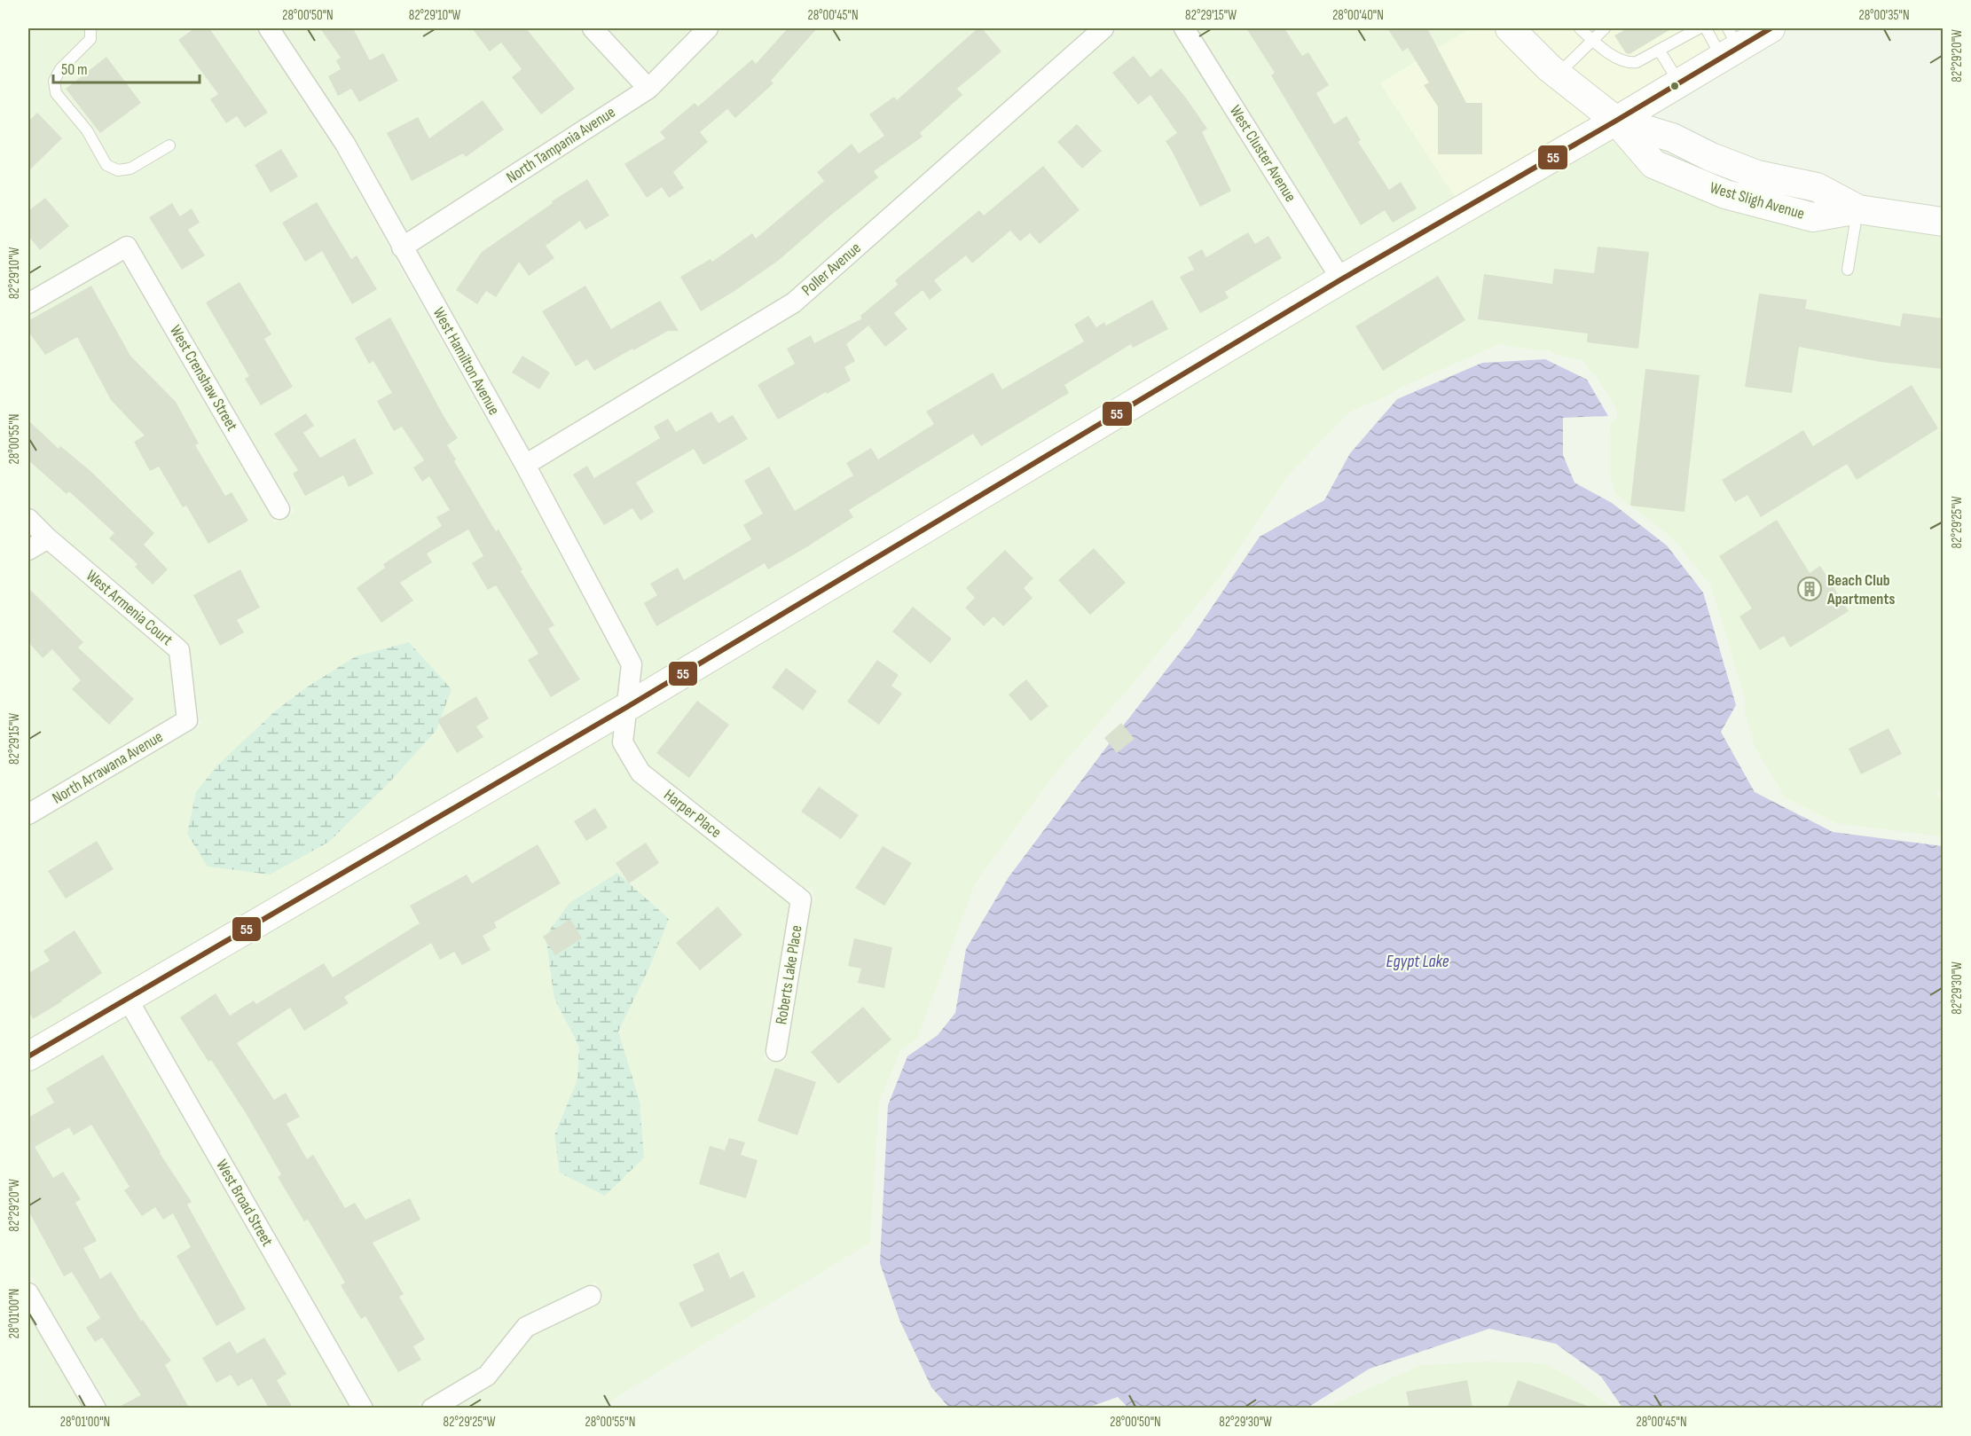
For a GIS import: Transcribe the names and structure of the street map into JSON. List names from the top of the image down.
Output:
{
  "streets": {
    "street": [
      "North Tampania Avenue",
      "West Cluster Avenue",
      "West Sligh Avenue",
      "Poller Avenue",
      "West Hamilton Avenue",
      "West Crenshaw Street",
      "West Armenia Court",
      "North Arrawana Avenue",
      "Harper Place",
      "Roberts Lake Place",
      "West Broad Street"
    ]
  },
  "crossings": [
    ["North Tampania Avenue", "West Hamilton Avenue"],
    ["Poller Avenue", "West Hamilton Avenue"],
    ["West Hamilton Avenue", "Harper Place"],
    ["West Armenia Court", "North Arrawana Avenue"],
    ["Harper Place", "Roberts Lake Place"]
  ],
  "water": ["Egypt Lake"],
  "places": {
    "building": ["Beach Club Apartments"]
  },
  "lines": ["transit line 55"],
  "scale_bar": "50 m",
  "coordinates": [
    "28°00'50\"N",
    "82°29'10\"W",
    "28°00'45\"N",
    "82°29'15\"W",
    "28°00'40\"N",
    "28°00'35\"N",
    "82°29'20\"W",
    "28°00'55\"N",
    "82°29'25\"W",
    "82°29'30\"W",
    "28°01'00\"N"
  ]
}
